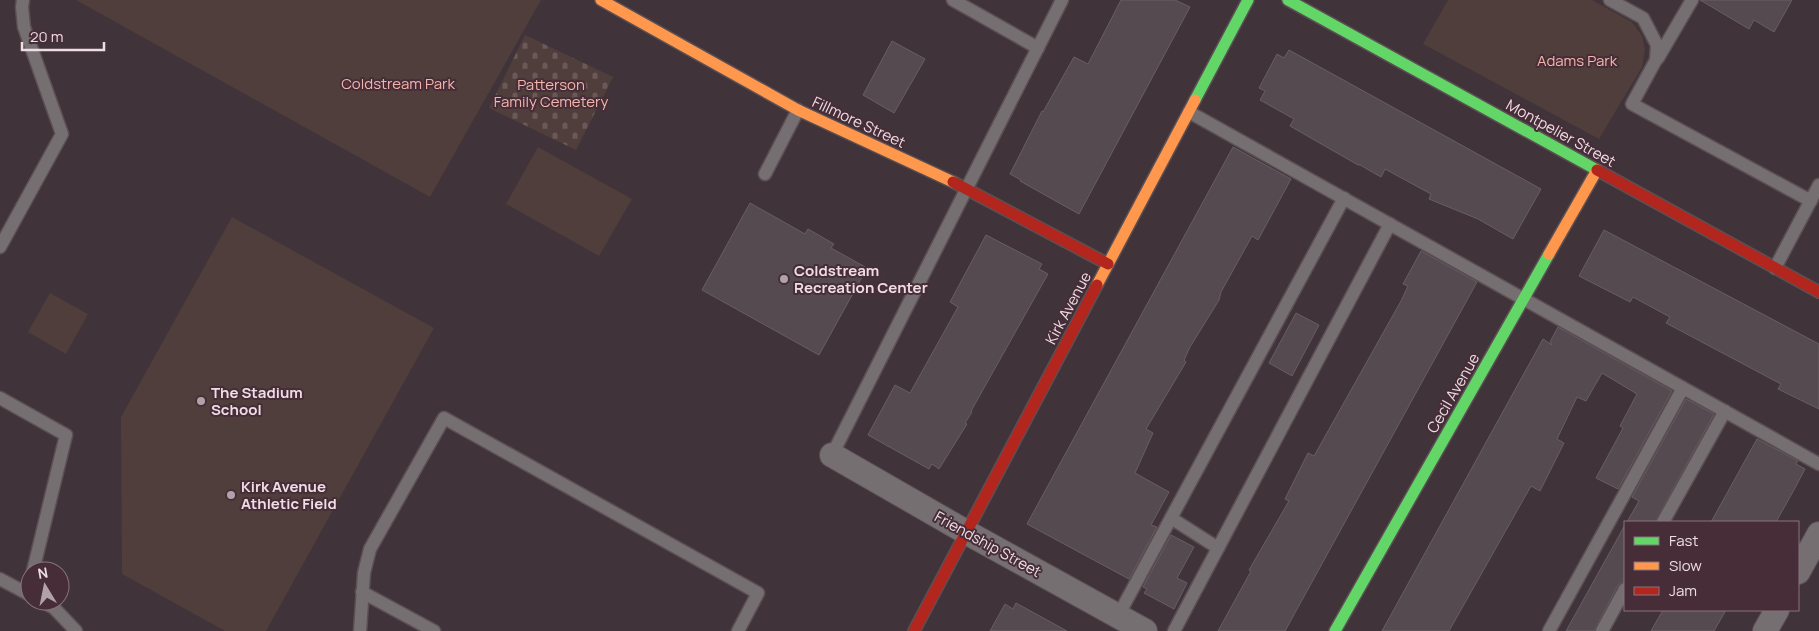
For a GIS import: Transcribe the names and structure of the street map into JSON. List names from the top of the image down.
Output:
{
  "streets": {
    "street": [
      "Fillmore Street",
      "Montpelier Street",
      "Kirk Avenue",
      "Cecil Avenue",
      "Friendship Street"
    ]
  },
  "crossings": [
    ["Fillmore Street", "Kirk Avenue"],
    ["Montpelier Street", "Cecil Avenue"],
    ["Kirk Avenue", "Friendship Street"]
  ],
  "parks": ["Adams Park", "Coldstream Park", "Patterson Family Cemetery"],
  "places": ["Coldstream Recreation Center", "The Stadium School", "Kirk Avenue Athletic Field"],
  "legend": ["Fast", "Slow", "Jam"],
  "scale_bar": "20 m",
  "north": "top"
}
